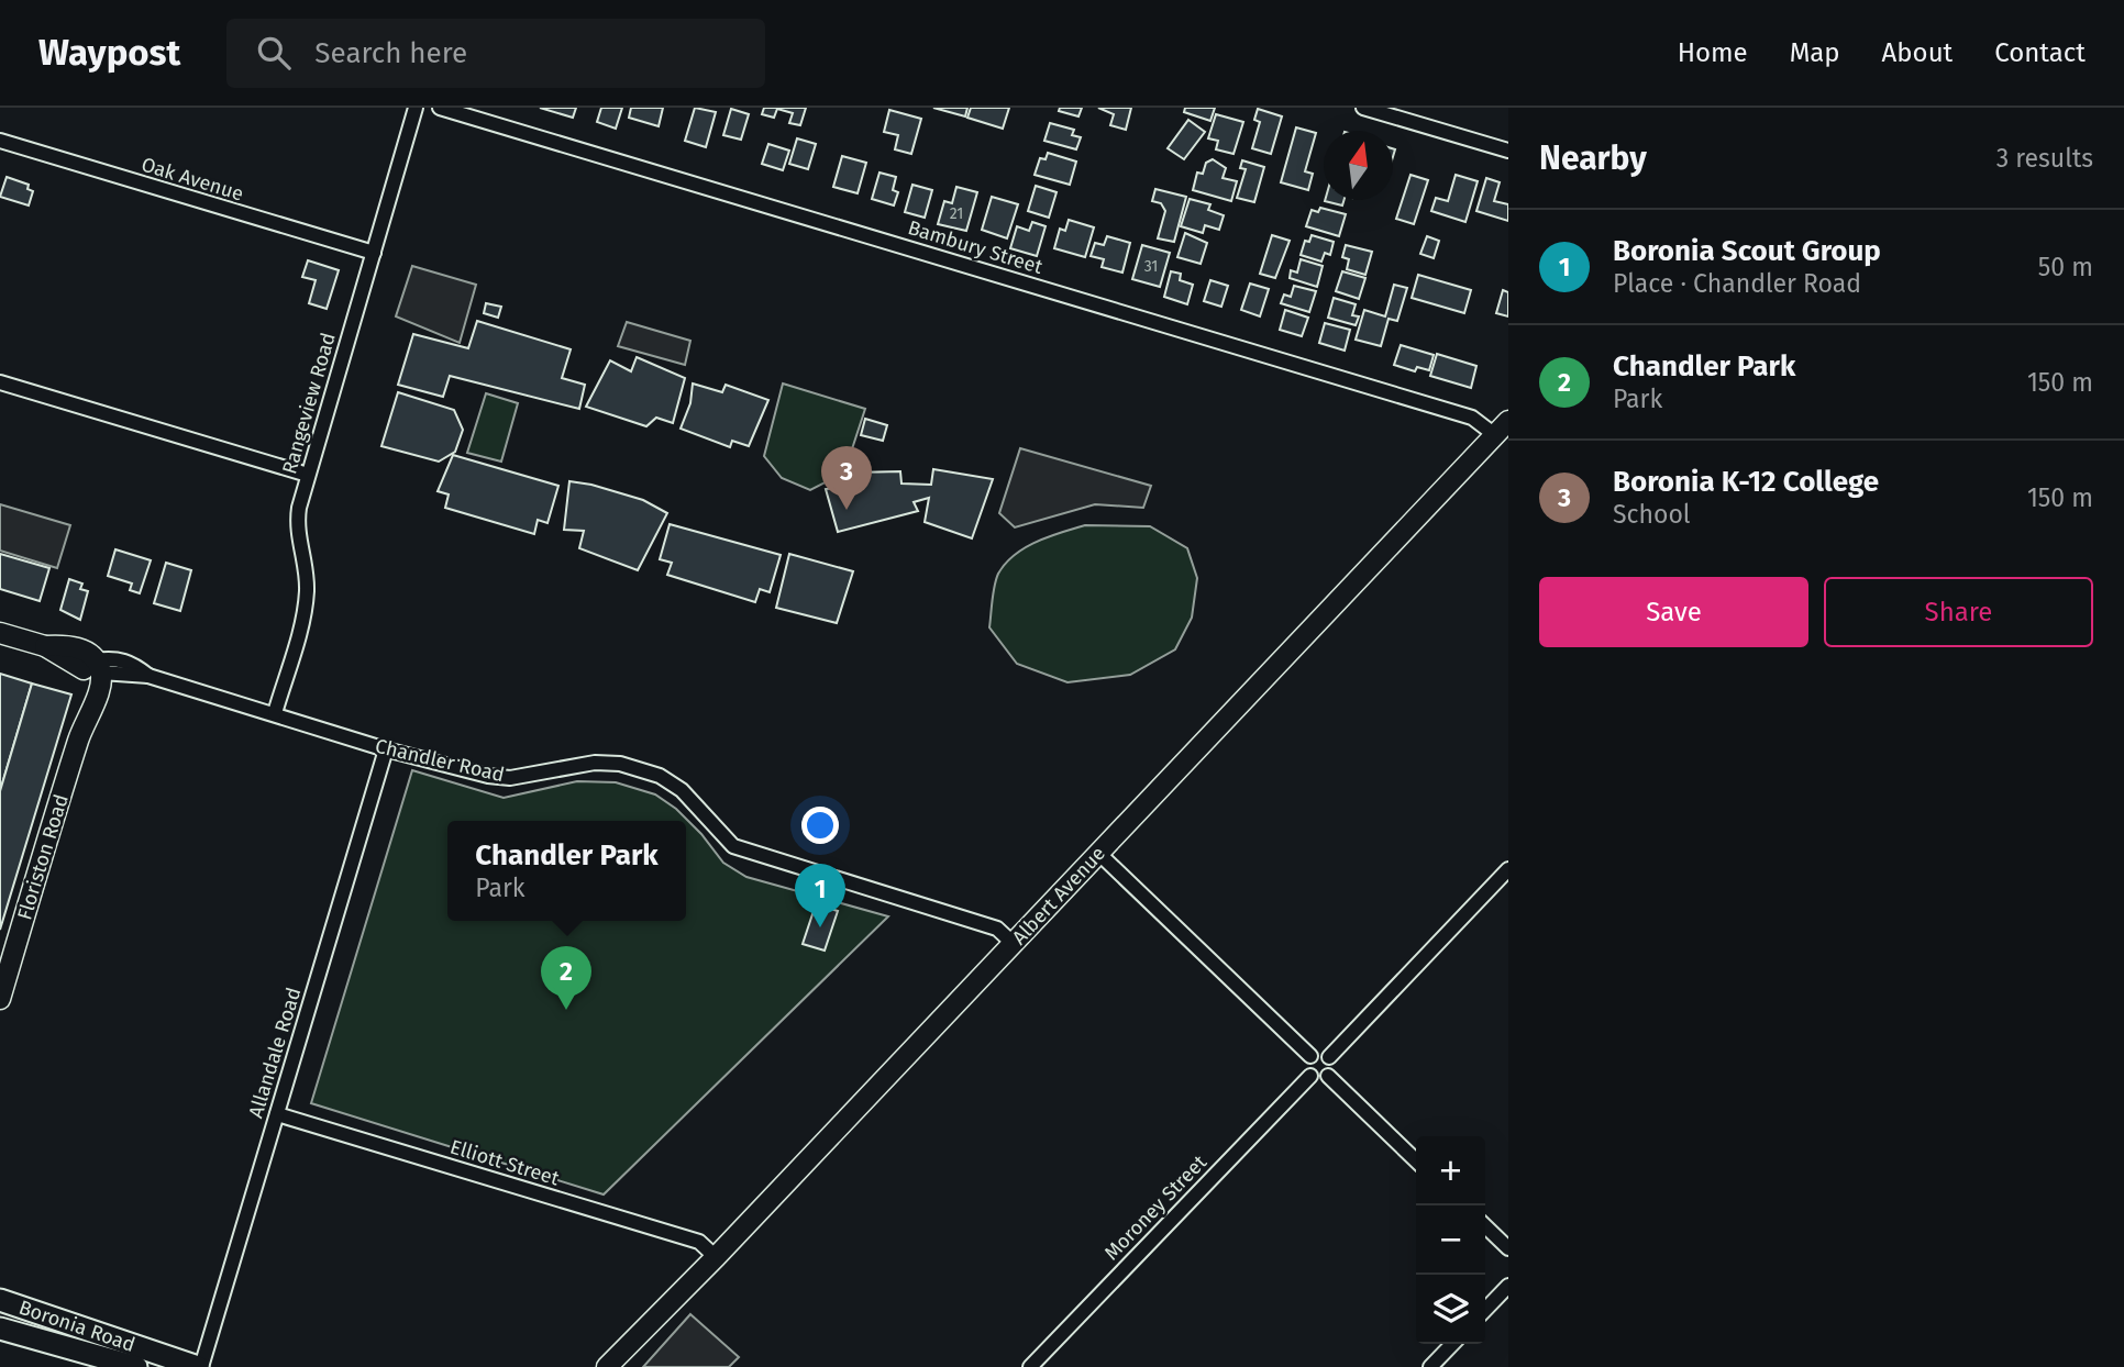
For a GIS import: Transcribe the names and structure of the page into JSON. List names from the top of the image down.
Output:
{
  "streets": {
    "main road": [
      "Chandler Road",
      "Floriston Road",
      "Albert Avenue",
      "Boronia Road"
    ],
    "street": [
      "Oak Avenue",
      "Bambury Street",
      "Rangeview Road",
      "Allandale Road",
      "Elliott Street",
      "Moroney Street"
    ]
  },
  "crossings": [
    ["Oak Avenue", "Rangeview Road"],
    ["Bambury Street", "Albert Avenue"],
    ["Rangeview Road", "Chandler Road"],
    ["Chandler Road", "Floriston Road"],
    ["Chandler Road", "Albert Avenue"],
    ["Chandler Road", "Allandale Road"],
    ["Albert Avenue", "Elliott Street"],
    ["Allandale Road", "Elliott Street"],
    ["Allandale Road", "Boronia Road"]
  ],
  "house_numbers": ["21", "31"],
  "north": "top",
  "page": {
    "header": "Waypost",
    "search": "Search here",
    "nav": [
      "Home",
      "Map",
      "About",
      "Contact"
    ],
    "heading": ["Nearby", "3 results"],
    "list": [
      {
        "mark": "1",
        "name": "Boronia Scout Group",
        "note": "Place · Chandler Road",
        "value": "50 m"
      },
      {
        "mark": "2",
        "name": "Chandler Park",
        "note": "Park",
        "value": "150 m"
      },
      {
        "mark": "3",
        "name": "Boronia K-12 College",
        "note": "School",
        "value": "150 m"
      }
    ],
    "pins": ["3", "1", "2"],
    "buttons": ["Save", "Share"],
    "popup": ["Chandler Park", "Park"],
    "map_buttons": ["+", "−"]
  }
}
